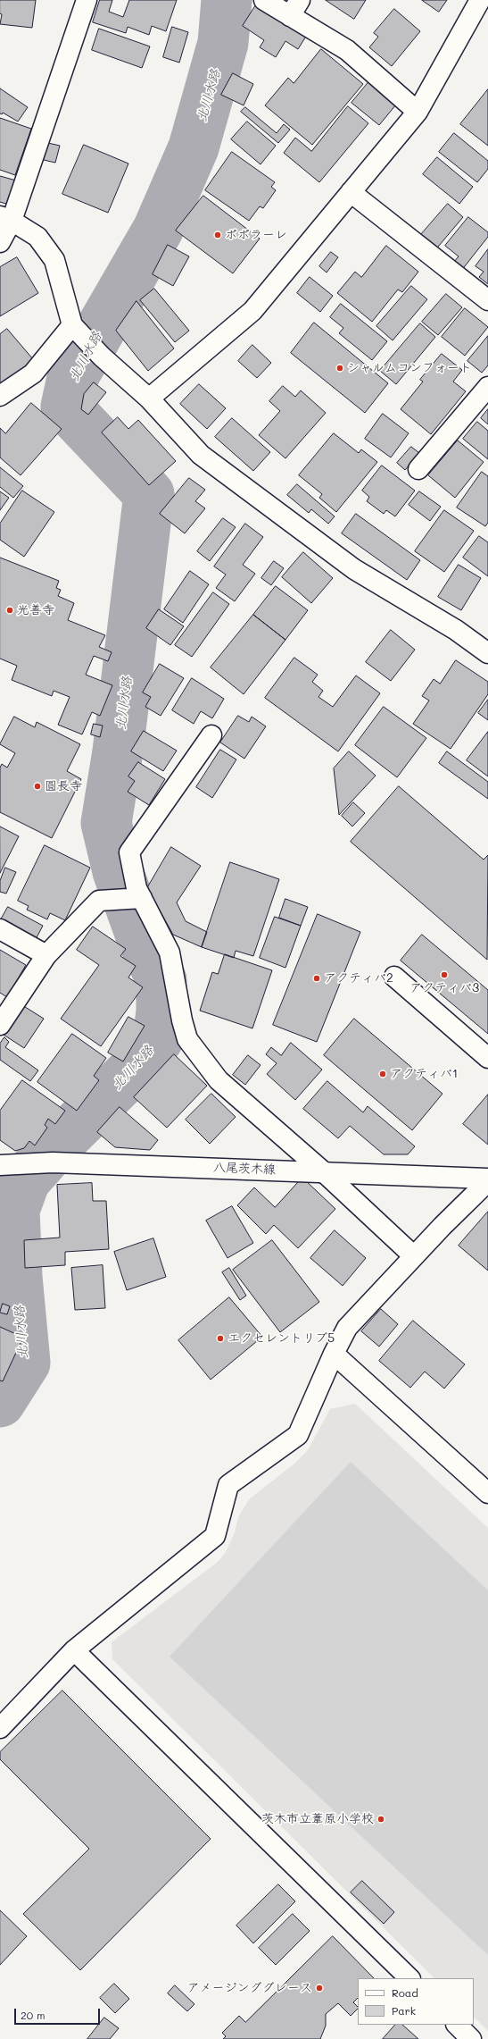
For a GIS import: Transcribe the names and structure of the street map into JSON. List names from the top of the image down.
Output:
{
  "streets": {
    "street": ["八尾茨木線"]
  },
  "water": ["北川水路"],
  "places": [
    "ポポラーレ",
    "シャルムコンフォート",
    "光善寺",
    "圓長寺",
    "アクティバ3",
    "アクティバ2",
    "アクティバ1",
    "エクセレントリブ5",
    "茨木市立葦原小学校",
    "アメージンググレース"
  ],
  "legend": ["Road", "Park"],
  "scale_bar": "20 m"
}
